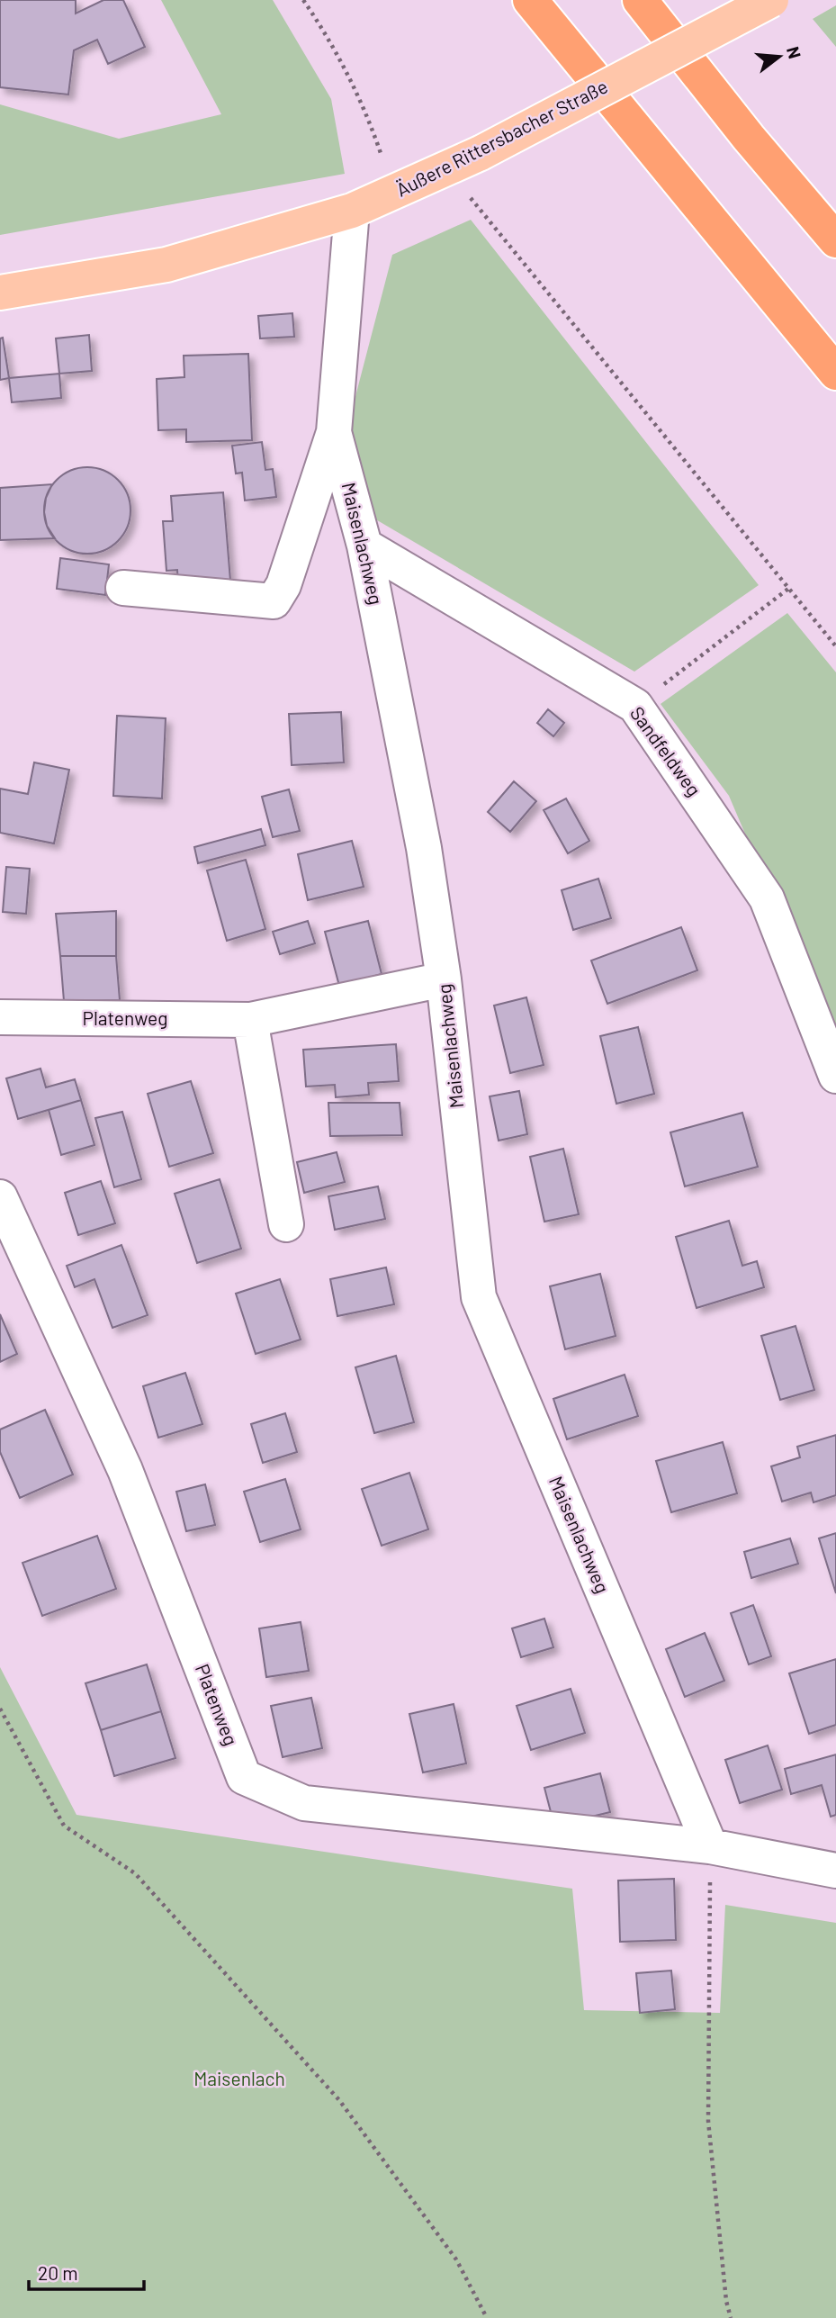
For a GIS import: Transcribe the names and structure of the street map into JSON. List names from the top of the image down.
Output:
{
  "streets": {
    "main road": ["Äußere Rittersbacher Straße"],
    "street": ["Maisenlachweg", "Sandfeldweg", "Platenweg"]
  },
  "crossings": [
    ["Äußere Rittersbacher Straße", "Maisenlachweg"],
    ["Maisenlachweg", "Sandfeldweg"],
    ["Maisenlachweg", "Platenweg"]
  ],
  "parks": ["Maisenlach"],
  "scale_bar": "20 m",
  "north": "right"
}
